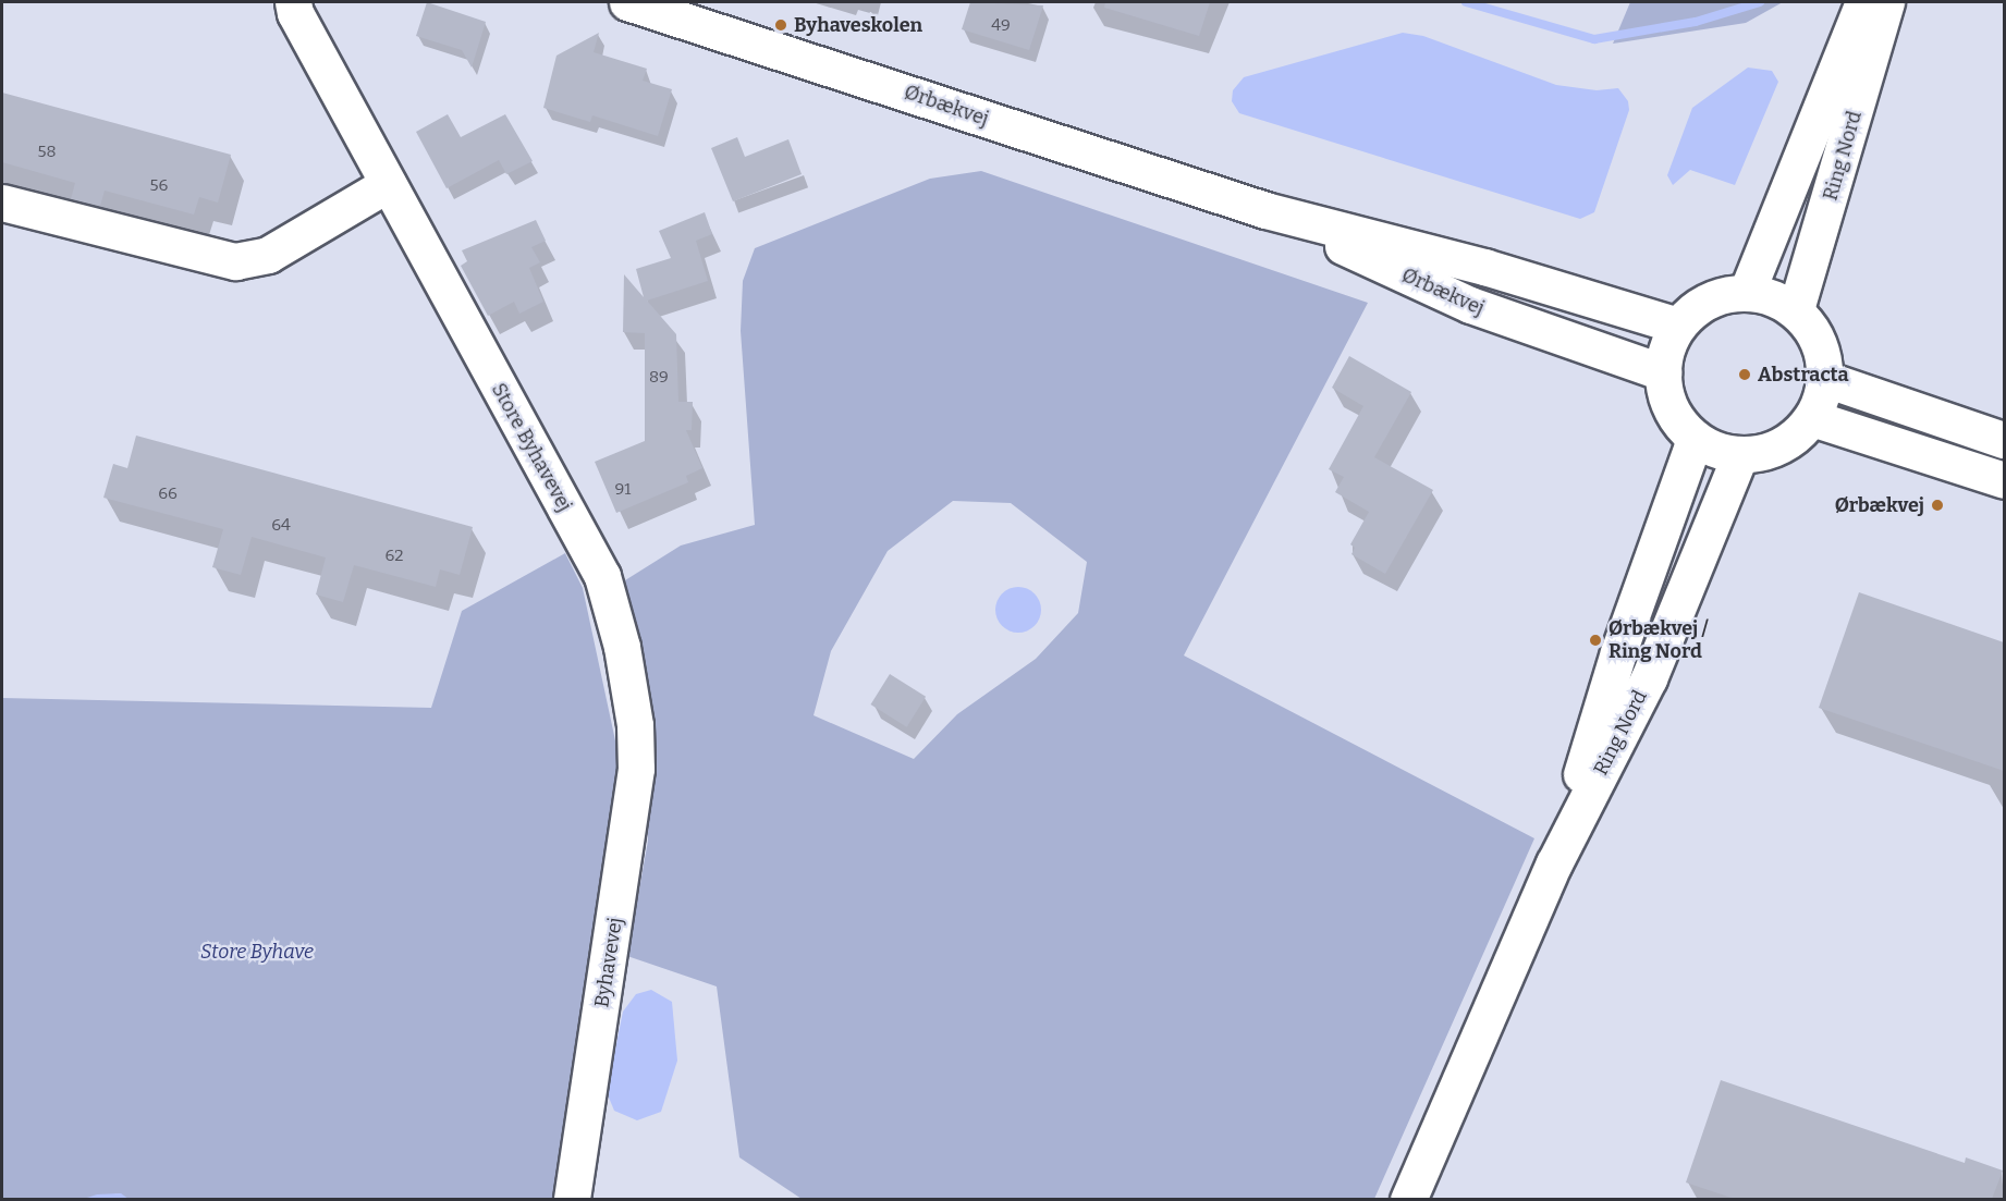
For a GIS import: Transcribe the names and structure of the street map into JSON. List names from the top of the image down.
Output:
{
  "streets": {
    "street": [
      "Ørbækvej",
      "Ring Nord",
      "Store Byhavevej",
      "Byhavevej"
    ]
  },
  "crossings": [
    ["Ørbækvej", "Ring Nord"],
    ["Store Byhavevej", "Byhavevej"]
  ],
  "parks": ["Store Byhave"],
  "places": [
    "Byhaveskolen",
    "Abstracta",
    "Ørbækvej",
    "Ørbækvej / Ring Nord"
  ],
  "house_numbers": [
    "49",
    "58",
    "56",
    "89",
    "91",
    "66",
    "64",
    "62"
  ]
}
